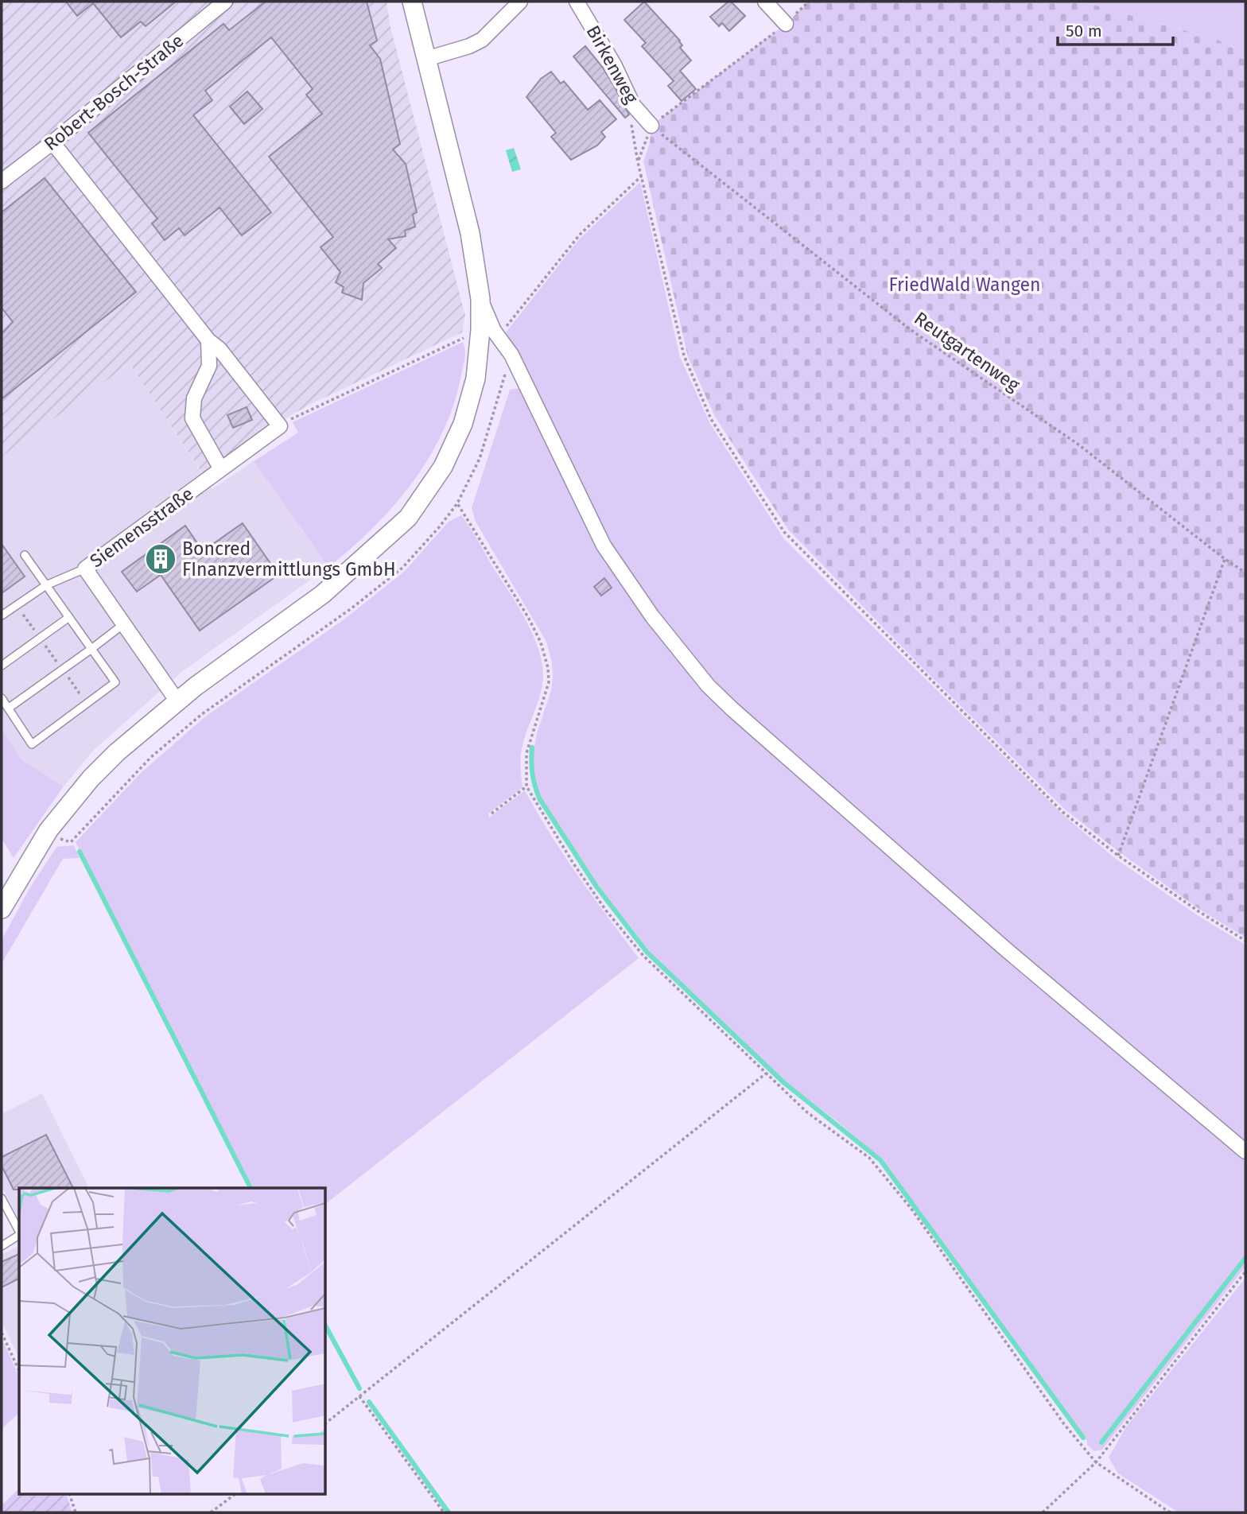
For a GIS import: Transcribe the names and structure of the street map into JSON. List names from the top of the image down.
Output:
{
  "streets": {
    "street": ["Birkenweg", "Robert-Bosch-Straße", "Siemensstraße"],
    "path": ["Reutgartenweg"]
  },
  "crossings": [
    ["Birkenweg", "Reutgartenweg"]
  ],
  "parks": ["FriedWald Wangen"],
  "places": {
    "building": ["Boncred FInanzvermittlungs GmbH"]
  },
  "scale_bar": "50 m"
}
